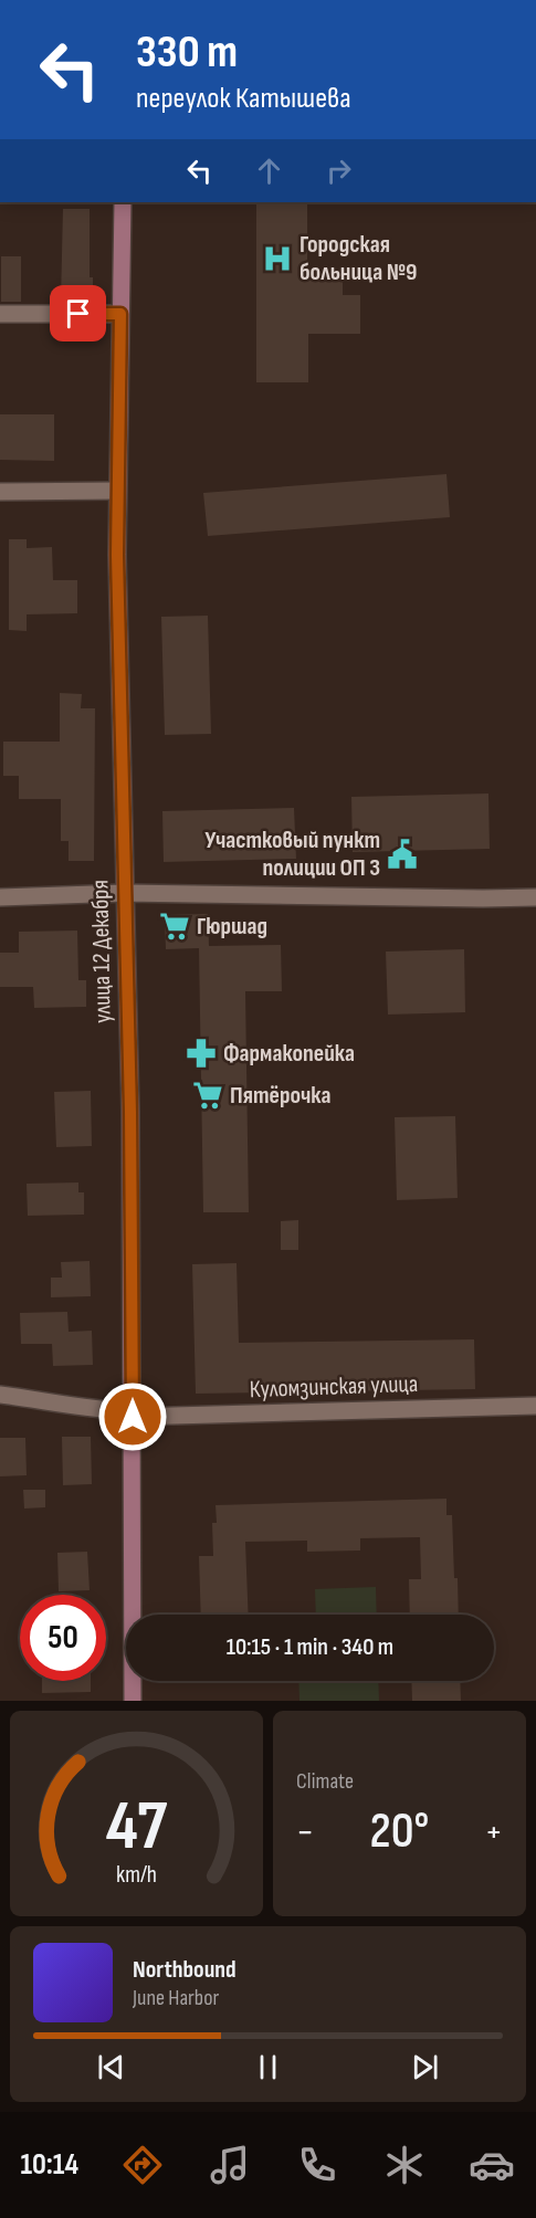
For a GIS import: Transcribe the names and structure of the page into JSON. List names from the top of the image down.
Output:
{
  "streets": {
    "main road": ["улица 12 Декабря"],
    "street": ["Куломзинская улица"]
  },
  "crossings": [
    ["улица 12 Декабря", "Куломзинская улица"]
  ],
  "places": {
    "hospital": ["Городская больница №9"],
    "public building": ["Участковый пункт полиции ОП 3"],
    "supermarket": ["Гюршад", "Пятёрочка"],
    "pharmacy": ["Фармакопейка"]
  },
  "page": {
    "turn": ["330 m", "переулок Катышева"],
    "limit": "50",
    "trip": "10:15 · 1 min · 340 m",
    "tile": "Climate",
    "heat": ["−", "20°", "+"],
    "song": ["Northbound", "June Harbor"],
    "tabs": "10:14",
    "gauge": ["47", "km/h"]
  }
}
